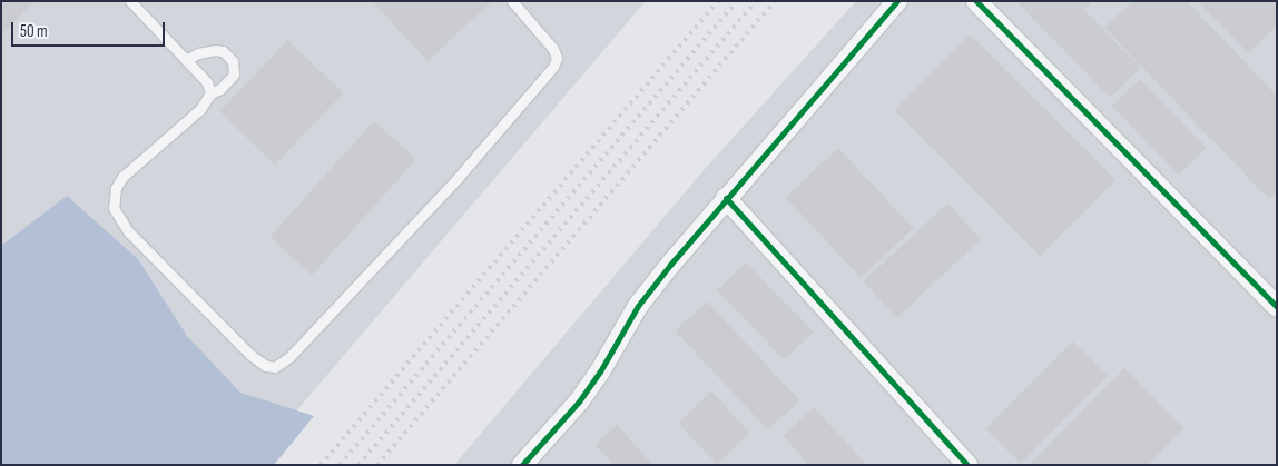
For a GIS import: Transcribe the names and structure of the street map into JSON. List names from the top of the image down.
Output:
{
  "scale_bar": "50 m"
}
